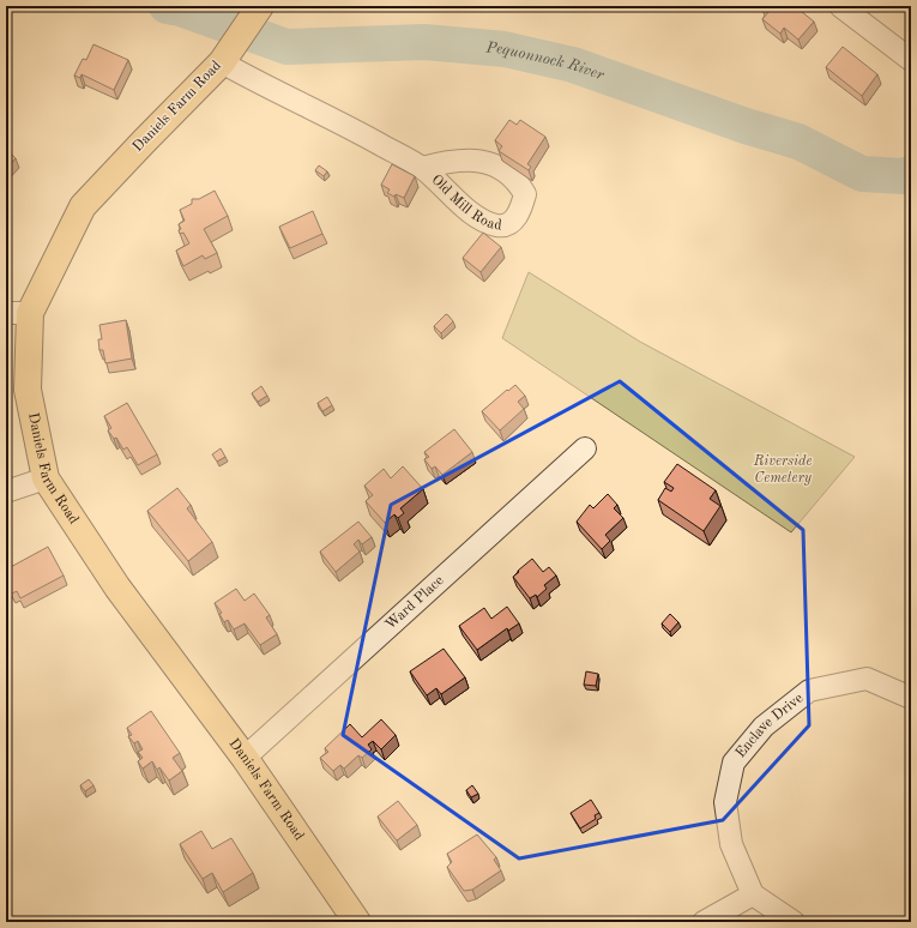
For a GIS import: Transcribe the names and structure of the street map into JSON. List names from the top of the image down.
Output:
{
  "streets": {
    "main road": ["Daniels Farm Road"],
    "street": ["Old Mill Road", "Ward Place", "Enclave Drive"]
  },
  "crossings": [
    ["Daniels Farm Road", "Old Mill Road"],
    ["Daniels Farm Road", "Ward Place"]
  ],
  "water": ["Pequonnock River"],
  "parks": ["Riverside Cemetery"]
}
